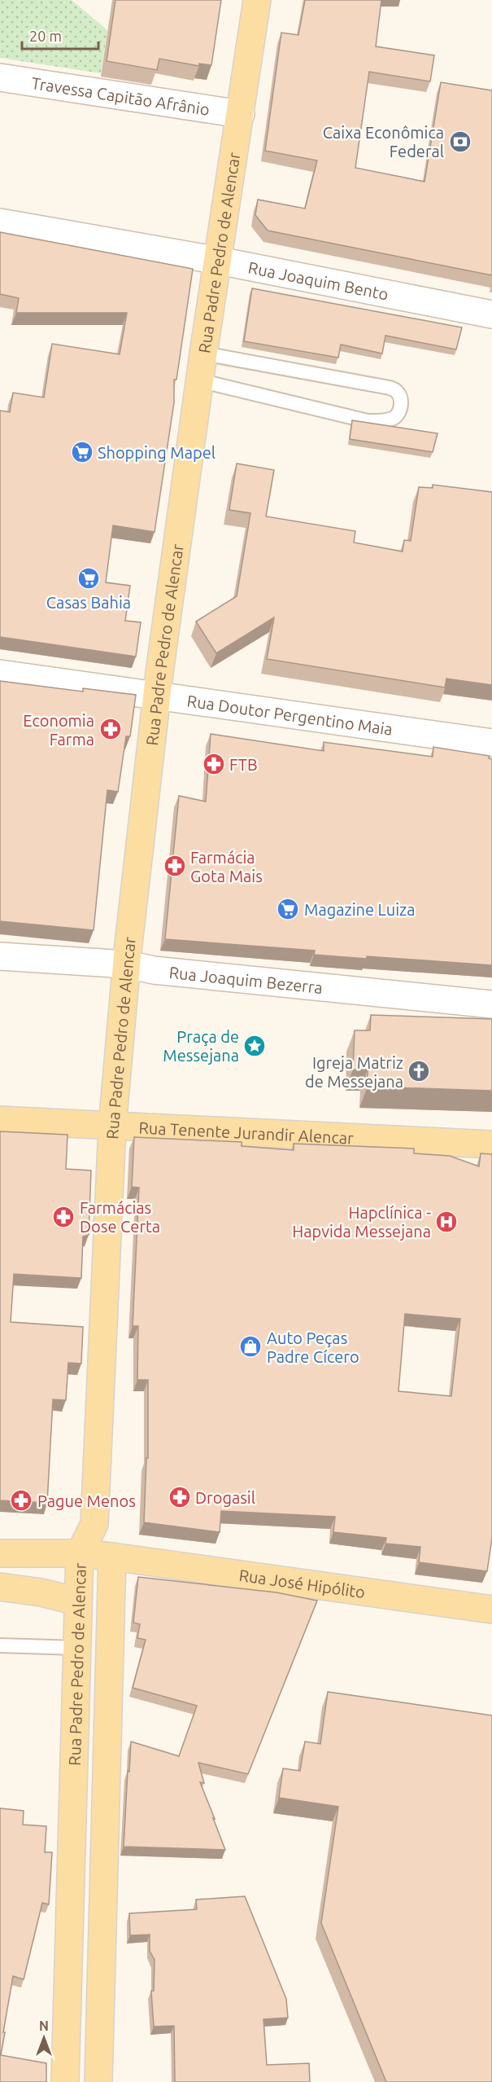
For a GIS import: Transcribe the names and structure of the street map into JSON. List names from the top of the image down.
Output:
{
  "streets": {
    "main road": ["Rua Padre Pedro de Alencar", "Rua Tenente Jurandir Alencar", "Rua José Hipólito"],
    "street": [
      "Travessa Capitão Afrânio",
      "Rua Joaquim Bento",
      "Rua Doutor Pergentino Maia",
      "Rua Joaquim Bezerra"
    ]
  },
  "crossings": [
    ["Travessa Capitão Afrânio", "Rua Padre Pedro de Alencar"],
    ["Rua Padre Pedro de Alencar", "Rua Joaquim Bento"],
    ["Rua Padre Pedro de Alencar", "Rua Doutor Pergentino Maia"],
    ["Rua Padre Pedro de Alencar", "Rua Joaquim Bezerra"],
    ["Rua Padre Pedro de Alencar", "Rua Tenente Jurandir Alencar"],
    ["Rua Padre Pedro de Alencar", "Rua José Hipólito"]
  ],
  "places": {
    "bank": ["Caixa Econômica Federal"],
    "supermarket": ["Shopping Mapel", "Casas Bahia", "Magazine Luiza"],
    "pharmacy": [
      "Economia Farma",
      "FTB",
      "Farmácia Gota Mais",
      "Farmácias Dose Certa",
      "Drogasil",
      "Pague Menos"
    ],
    "place": ["Praça de Messejana"],
    "church": ["Igreja Matriz de Messejana"],
    "hospital": ["Hapclínica - Hapvida Messejana"],
    "shop": ["Auto Peças Padre Cícero"]
  },
  "scale_bar": "20 m",
  "north": "top"
}
